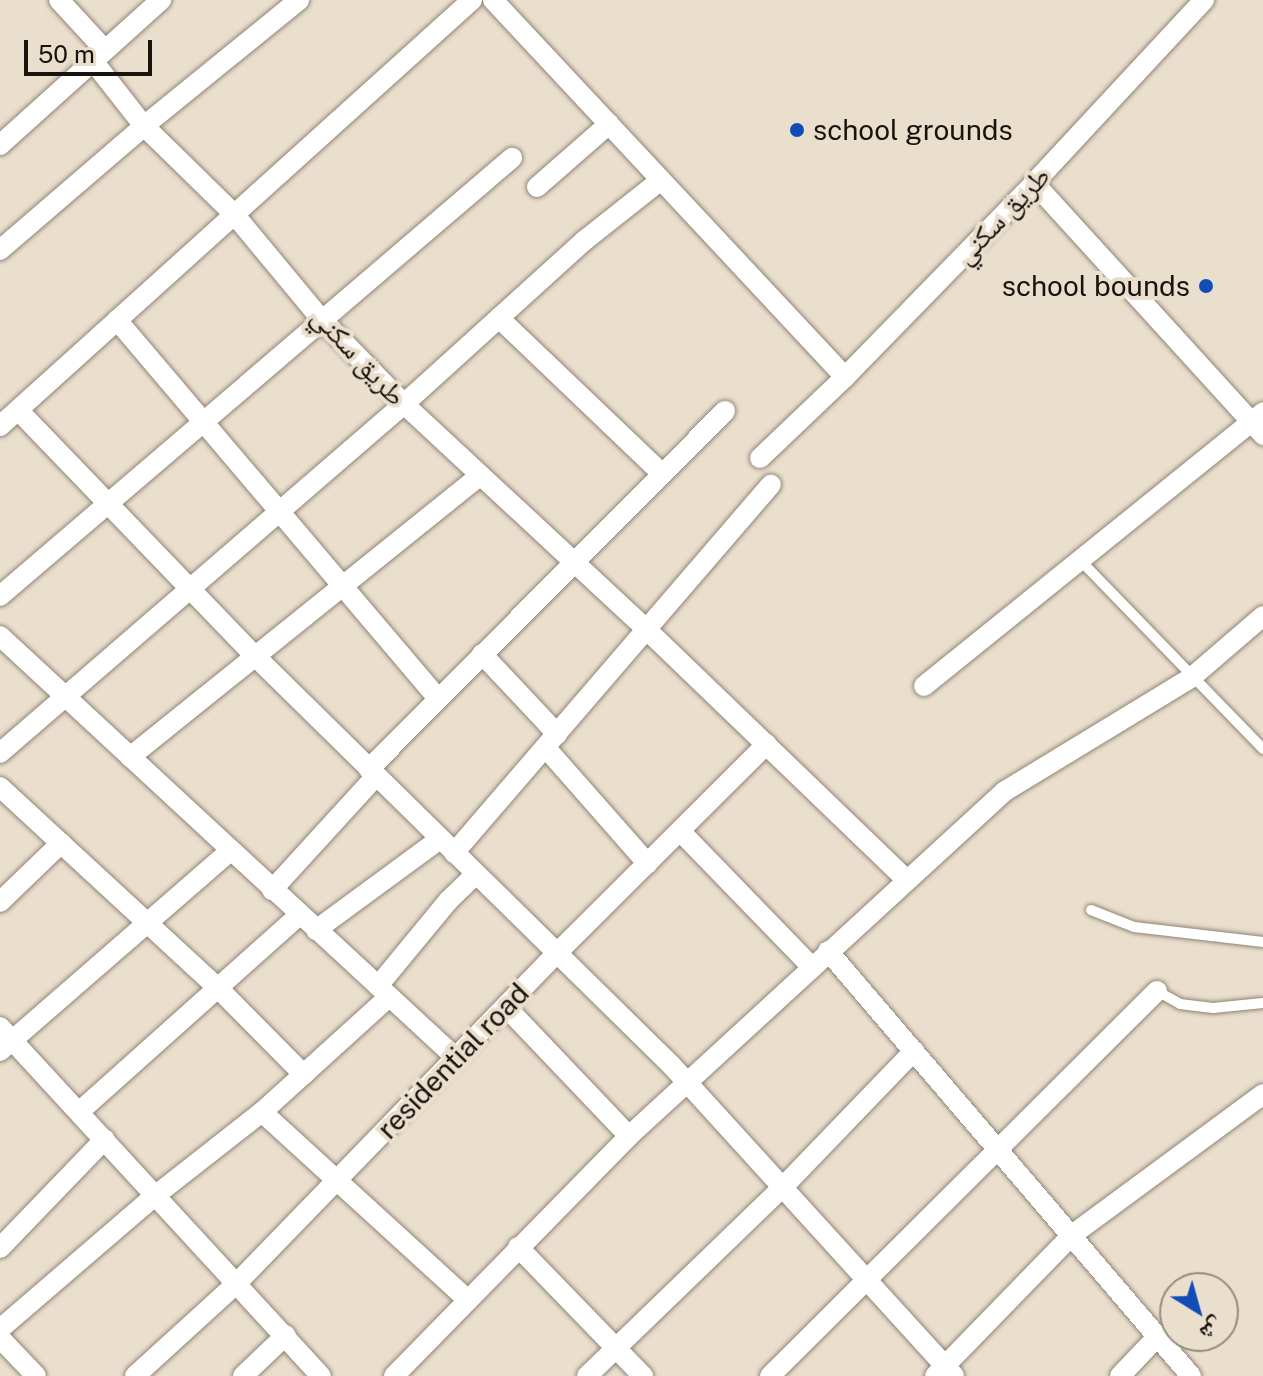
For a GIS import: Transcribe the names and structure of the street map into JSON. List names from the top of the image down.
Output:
{
  "streets": {
    "street": ["طريق سكني", "residential road"]
  },
  "crossings": [
    ["طريق سكني", "residential road"]
  ],
  "places": ["school grounds", "school bounds"],
  "scale_bar": "50 m",
  "north": "bottom right"
}
